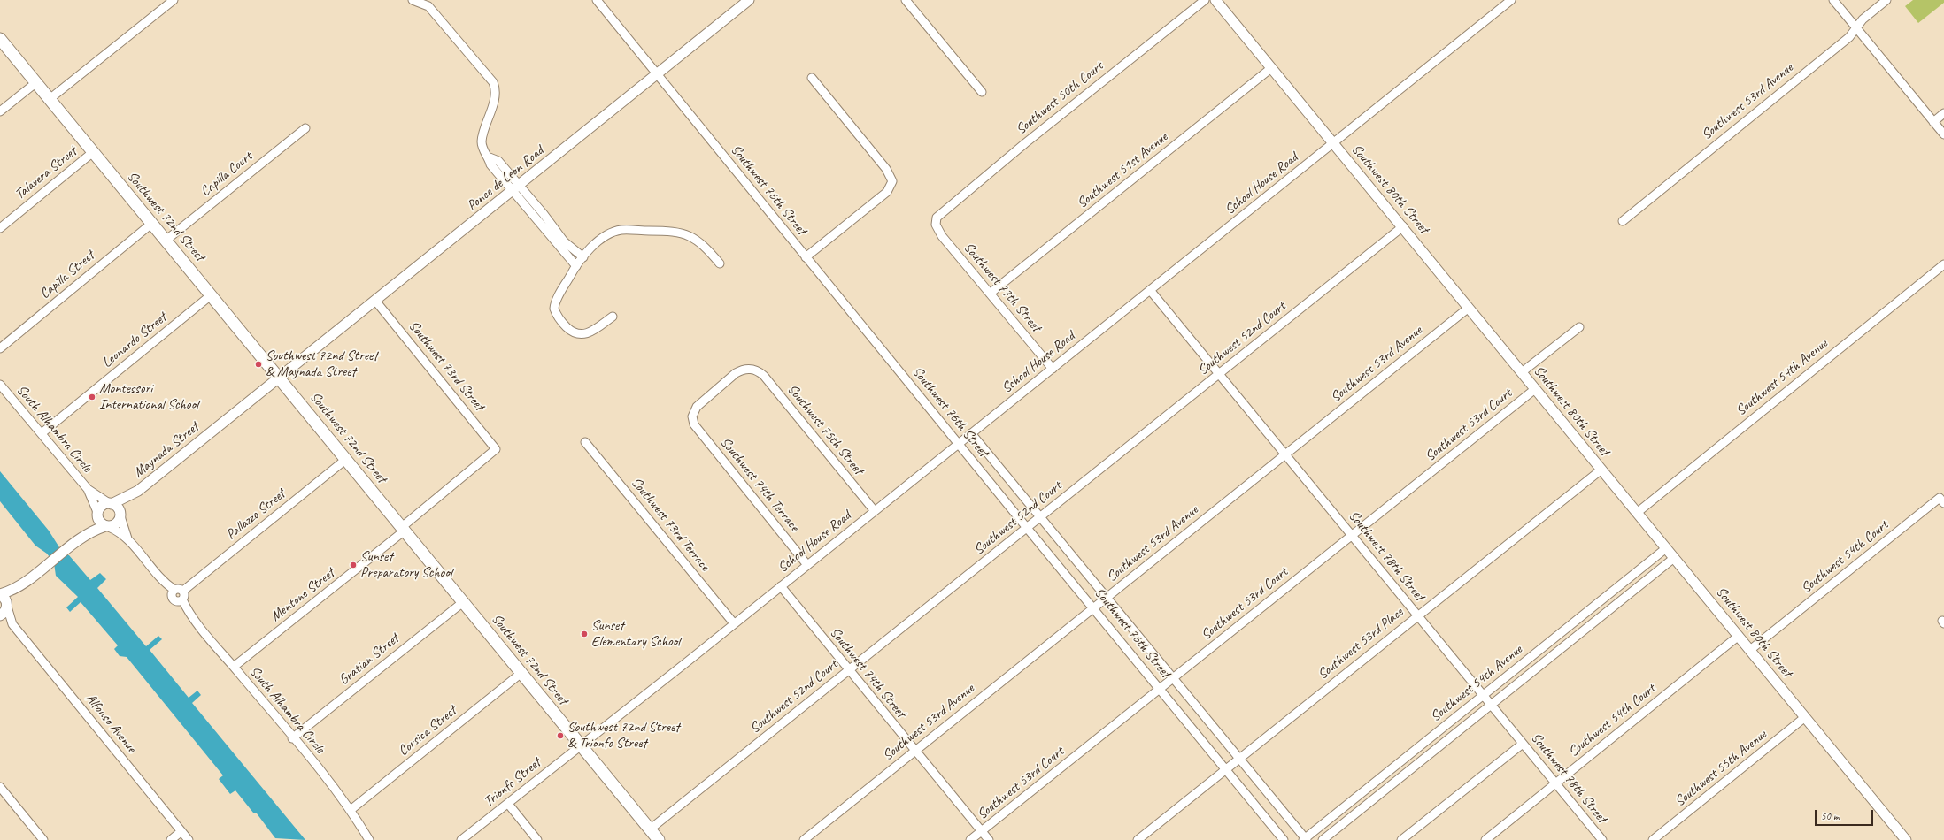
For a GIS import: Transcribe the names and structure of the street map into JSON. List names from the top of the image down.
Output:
{
  "streets": {
    "main road": ["Southwest 72nd Street"],
    "street": [
      "Southwest 50th Court",
      "Southwest 53rd Avenue",
      "Southwest 51st Avenue",
      "Talavera Street",
      "Capilla Court",
      "Ponce de Leon Road",
      "School House Road",
      "Southwest 80th Street",
      "Southwest 76th Street",
      "Capilla Street",
      "Southwest 77th Street",
      "Southwest 52nd Court",
      "Leonardo Street",
      "Southwest 73rd Street",
      "Southwest 54th Avenue",
      "Southwest 53rd Court",
      "South Alhambra Circle",
      "Southwest 75th Street",
      "Maynada Street",
      "Southwest 74th Terrace",
      "Pallazzo Street",
      "Southwest 73rd Terrace",
      "Southwest 78th Street",
      "Southwest 54th Court",
      "Mentone Street",
      "Southwest 53rd Place",
      "Gratian Street",
      "Southwest 74th Street",
      "Alfonso Avenue",
      "Corsica Street",
      "Southwest 55th Avenue",
      "Trionfo Street"
    ]
  },
  "crossings": [
    ["Southwest 50th Court", "Southwest 77th Street"],
    ["Southwest 53rd Avenue", "Southwest 80th Street"],
    ["Southwest 53rd Avenue", "Southwest 76th Street"],
    ["Southwest 53rd Avenue", "Southwest 78th Street"],
    ["Southwest 53rd Avenue", "Southwest 74th Street"],
    ["Southwest 51st Avenue", "Southwest 80th Street"],
    ["Southwest 51st Avenue", "Southwest 77th Street"],
    ["Talavera Street", "Southwest 72nd Street"],
    ["Capilla Court", "Southwest 72nd Street"],
    ["Ponce de Leon Road", "Southwest 76th Street"],
    ["Ponce de Leon Road", "Southwest 72nd Street"],
    ["Ponce de Leon Road", "Southwest 73rd Street"],
    ["Ponce de Leon Road", "Maynada Street"],
    ["School House Road", "Southwest 80th Street"],
    ["School House Road", "Southwest 76th Street"],
    ["School House Road", "Southwest 72nd Street"],
    ["School House Road", "Southwest 77th Street"],
    ["School House Road", "Southwest 75th Street"],
    ["School House Road", "Southwest 74th Terrace"],
    ["School House Road", "Southwest 73rd Terrace"],
    ["School House Road", "Southwest 78th Street"],
    ["School House Road", "Southwest 74th Street"],
    ["School House Road", "Trionfo Street"],
    ["Southwest 80th Street", "Southwest 52nd Court"],
    ["Southwest 80th Street", "Southwest 54th Avenue"],
    ["Southwest 80th Street", "Southwest 53rd Court"],
    ["Southwest 80th Street", "Southwest 54th Court"],
    ["Southwest 80th Street", "Southwest 53rd Place"],
    ["Southwest 80th Street", "Southwest 55th Avenue"],
    ["Southwest 76th Street", "Southwest 52nd Court"],
    ["Southwest 76th Street", "Southwest 54th Avenue"],
    ["Southwest 76th Street", "Southwest 53rd Court"],
    ["Southwest 76th Street", "Southwest 53rd Place"],
    ["Southwest 72nd Street", "Capilla Street"],
    ["Southwest 72nd Street", "Southwest 52nd Court"],
    ["Southwest 72nd Street", "Leonardo Street"],
    ["Southwest 72nd Street", "Maynada Street"],
    ["Southwest 72nd Street", "Pallazzo Street"],
    ["Southwest 72nd Street", "Mentone Street"],
    ["Southwest 72nd Street", "Gratian Street"],
    ["Southwest 72nd Street", "Corsica Street"],
    ["Southwest 72nd Street", "Trionfo Street"],
    ["Southwest 52nd Court", "Southwest 78th Street"],
    ["Southwest 52nd Court", "Southwest 74th Street"],
    ["Leonardo Street", "South Alhambra Circle"],
    ["Southwest 73rd Street", "Mentone Street"],
    ["Southwest 54th Avenue", "Southwest 78th Street"],
    ["Southwest 53rd Court", "Southwest 78th Street"],
    ["Southwest 53rd Court", "Southwest 74th Street"],
    ["South Alhambra Circle", "Maynada Street"],
    ["South Alhambra Circle", "Pallazzo Street"],
    ["South Alhambra Circle", "Mentone Street"],
    ["South Alhambra Circle", "Gratian Street"],
    ["South Alhambra Circle", "Corsica Street"],
    ["Southwest 75th Street", "Southwest 74th Terrace"],
    ["Southwest 78th Street", "Southwest 54th Court"],
    ["Southwest 78th Street", "Southwest 53rd Place"]
  ],
  "places": [
    "Southwest 72nd Street & Maynada Street",
    "Montessori International School",
    "Sunset Preparatory School",
    "Sunset Elementary School",
    "Southwest 72nd Street & Trionfo Street"
  ],
  "scale_bar": "50 m"
}
